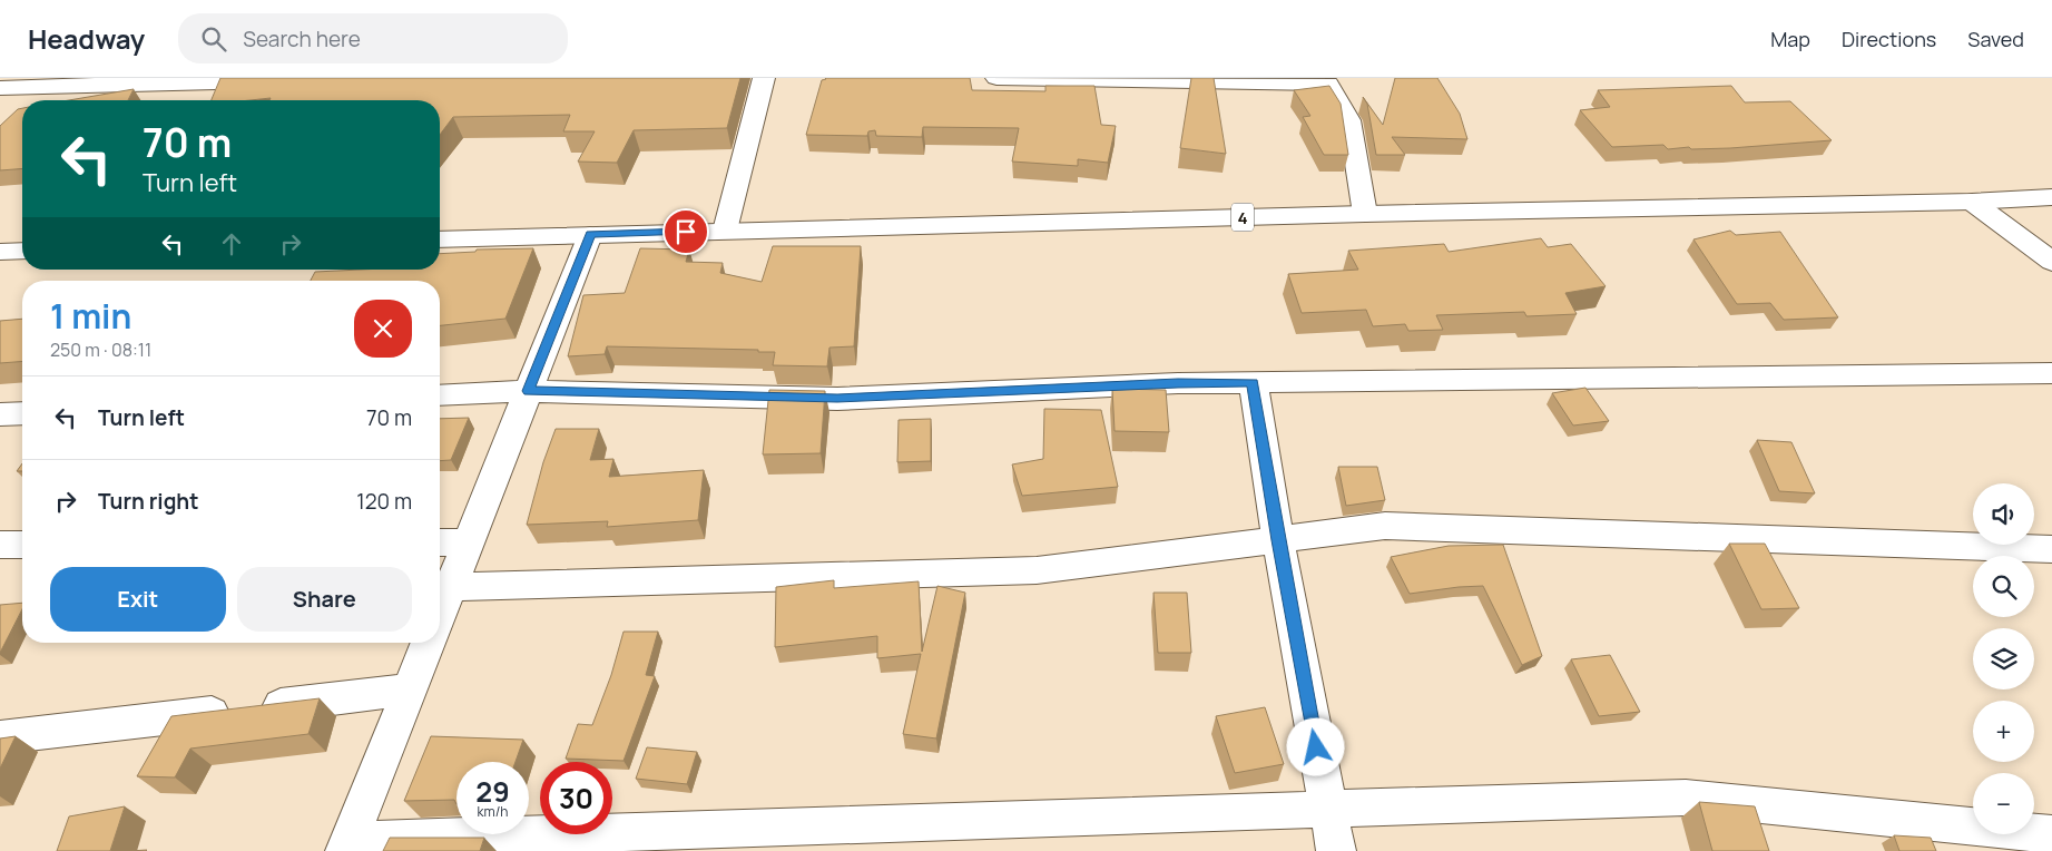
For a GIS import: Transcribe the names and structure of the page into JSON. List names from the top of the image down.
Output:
{
  "streets": {
    "main road": ["4"]
  },
  "page": {
    "header": "Headway",
    "search": "Search here",
    "nav": ["Map", "Directions", "Saved"],
    "turn": ["70 m", "Turn left"],
    "heading": ["1 min", "250 m · 08:11"],
    "list": [
      {
        "name": "Turn left",
        "value": "70 m"
      },
      {
        "name": "Turn right",
        "value": "120 m"
      }
    ],
    "map_buttons": ["+", "−"],
    "buttons": ["Exit", "Share"],
    "speed": "29 km/h",
    "limit": "30"
  }
}
